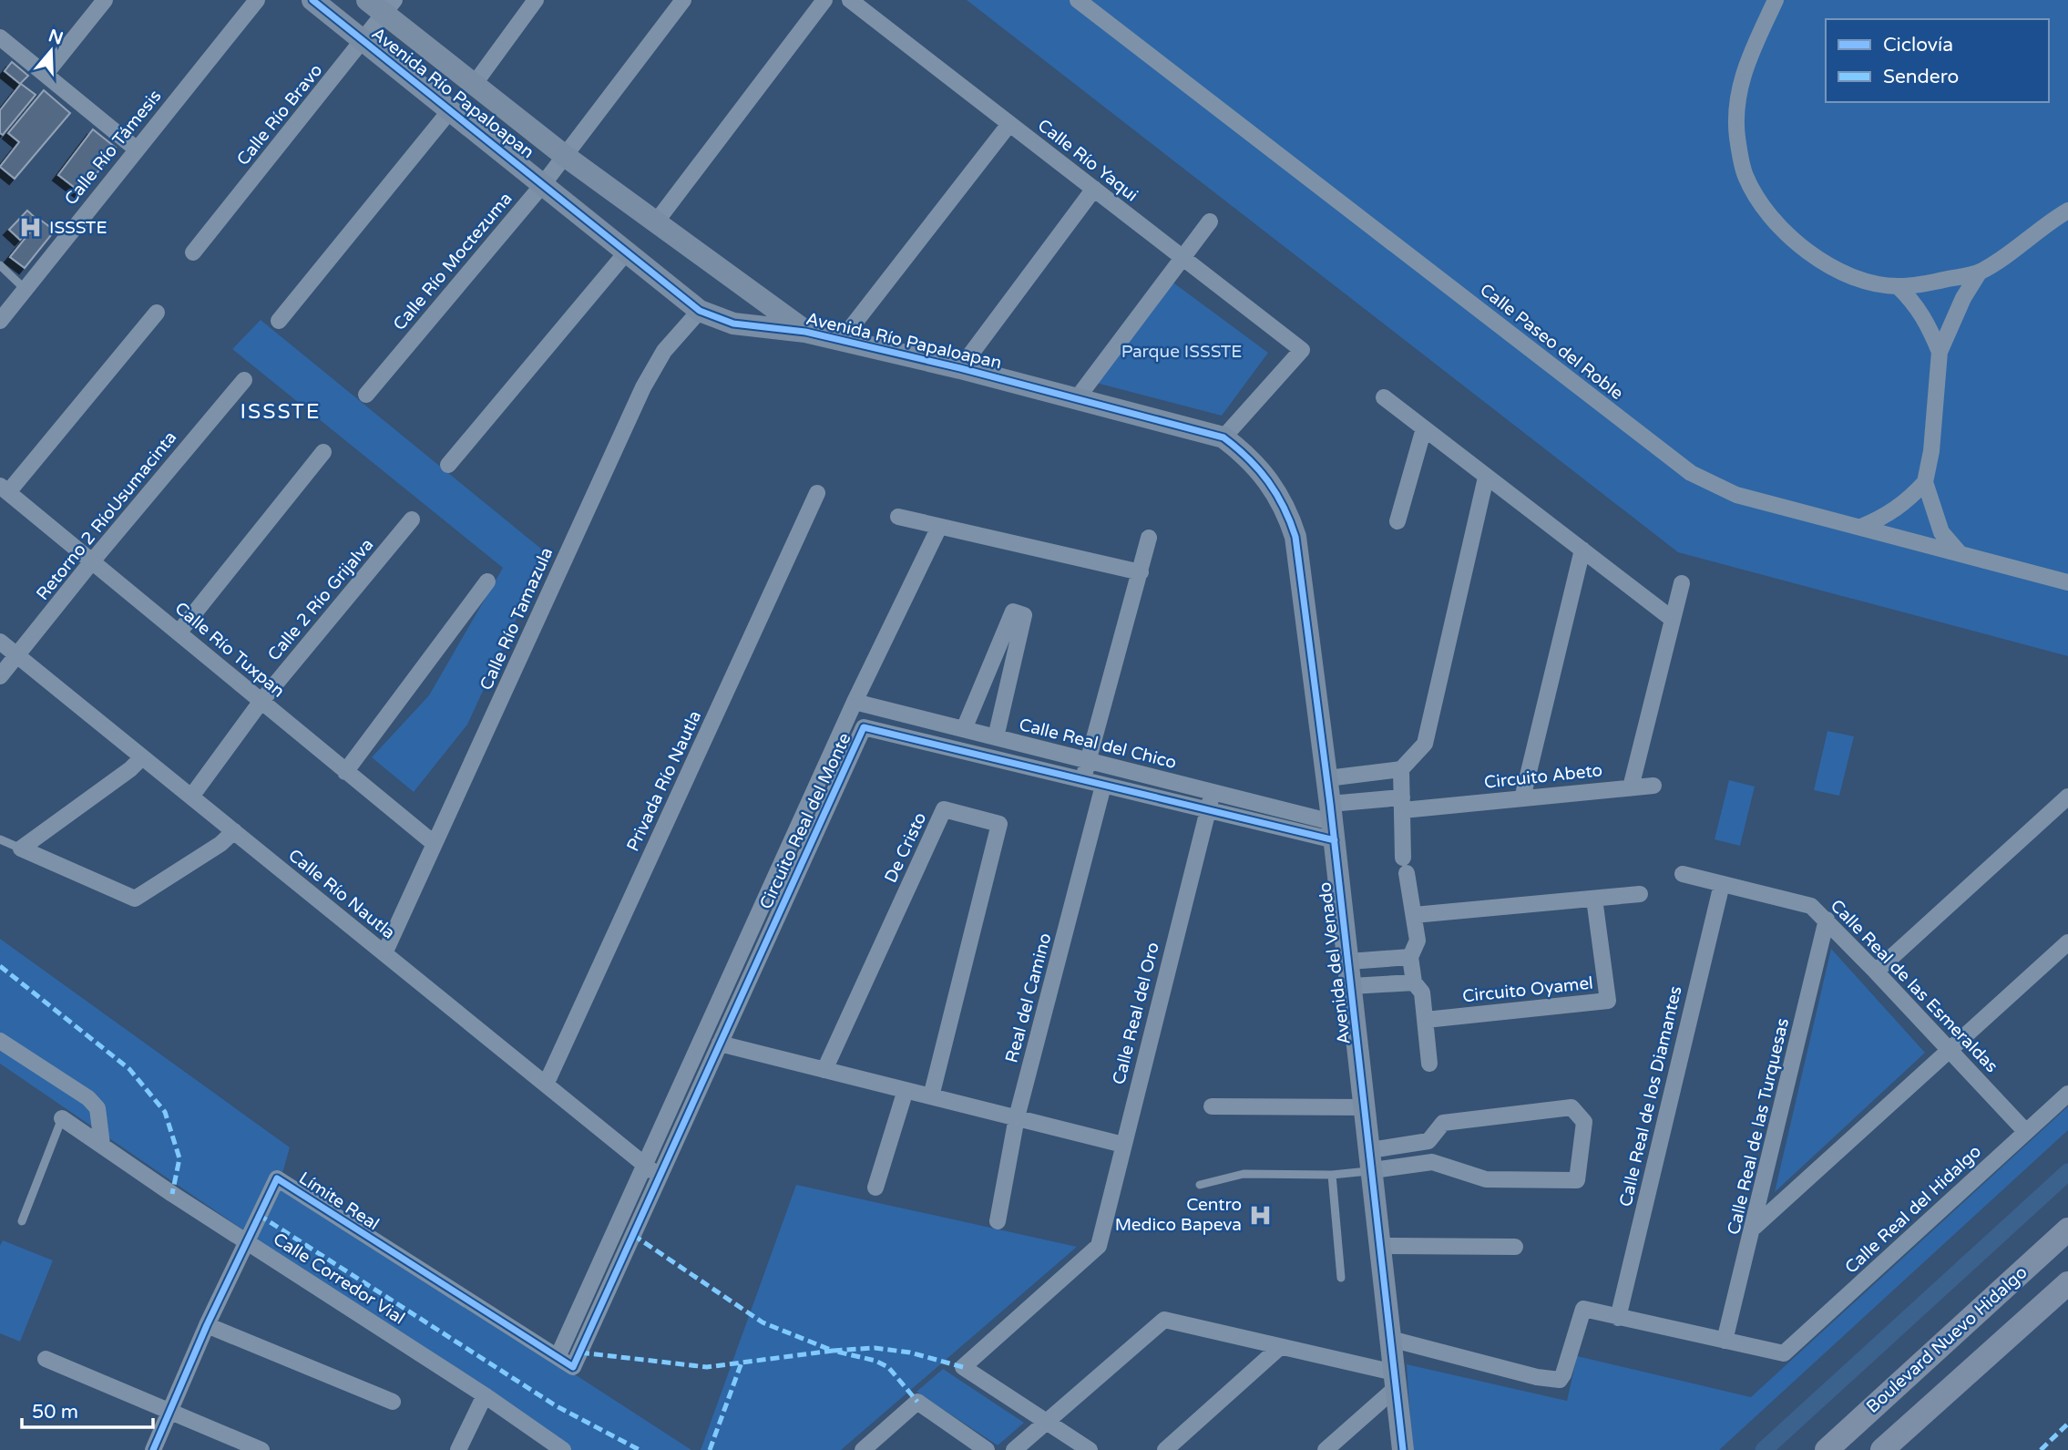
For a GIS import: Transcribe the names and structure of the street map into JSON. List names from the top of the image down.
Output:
{
  "streets": {
    "main road": ["Boulevard Nuevo Hidalgo"],
    "street": [
      "Avenida Río Papaloapan",
      "Calle Río Bravo",
      "Calle Río Támesis",
      "Calle Río Yaqui",
      "Calle Río Moctezuma",
      "Calle Paseo del Roble",
      "Retorno 2 RíoUsumacinta",
      "Calle 2 Río Grijalva",
      "Calle Río Tamazula",
      "Calle Río Tuxpan",
      "Calle Real del Chico",
      "Circuito Abeto",
      "Privada Río Nautla",
      "Circuito Real del Monte",
      "De Cristo",
      "Calle Río Nautla",
      "Avenida del Venado",
      "Calle Real de las Esmeraldas",
      "Circuito Oyamel",
      "Real del Camino",
      "Calle Real del Oro",
      "Calle Real de los Diamantes",
      "Calle Real de las Turquesas",
      "Límite Real",
      "Calle Real del Hidalgo",
      "Calle Corredor Vial"
    ]
  },
  "crossings": [
    ["Avenida Río Papaloapan", "Calle Río Bravo"],
    ["Avenida Río Papaloapan", "Calle Río Yaqui"],
    ["Avenida Río Papaloapan", "Calle Río Moctezuma"],
    ["Avenida Río Papaloapan", "Calle Río Tamazula"],
    ["Avenida Río Papaloapan", "Avenida del Venado"],
    ["Retorno 2 RíoUsumacinta", "Calle Río Tuxpan"],
    ["Retorno 2 RíoUsumacinta", "Calle Río Nautla"],
    ["Calle 2 Río Grijalva", "Calle Río Tuxpan"],
    ["Calle 2 Río Grijalva", "Calle Río Nautla"],
    ["Calle Río Tamazula", "Calle Río Tuxpan"],
    ["Calle Río Tamazula", "Calle Río Nautla"],
    ["Calle Real del Chico", "Circuito Abeto"],
    ["Calle Real del Chico", "Circuito Real del Monte"],
    ["Calle Real del Chico", "Avenida del Venado"],
    ["Calle Real del Chico", "Calle Real del Oro"],
    ["Circuito Abeto", "Circuito Real del Monte"],
    ["Circuito Abeto", "Avenida del Venado"],
    ["Privada Río Nautla", "Calle Río Nautla"],
    ["Circuito Real del Monte", "Calle Río Nautla"],
    ["Circuito Real del Monte", "Avenida del Venado"],
    ["Circuito Real del Monte", "Real del Camino"],
    ["Circuito Real del Monte", "Calle Real del Oro"],
    ["Circuito Real del Monte", "Límite Real"],
    ["Calle Real de las Esmeraldas", "Calle Real de los Diamantes"],
    ["Calle Real de las Esmeraldas", "Calle Real de las Turquesas"],
    ["Calle Real de las Esmeraldas", "Calle Real del Hidalgo"],
    ["Calle Real de las Turquesas", "Calle Real del Hidalgo"],
    ["Límite Real", "Calle Corredor Vial"]
  ],
  "districts": ["ISSSTE"],
  "parks": ["Parque ISSSTE"],
  "places": {
    "hospital": ["ISSSTE", "Centro Medico Bapeva"]
  },
  "legend": ["Ciclovía", "Sendero"],
  "scale_bar": "50 m",
  "north": "top"
}
